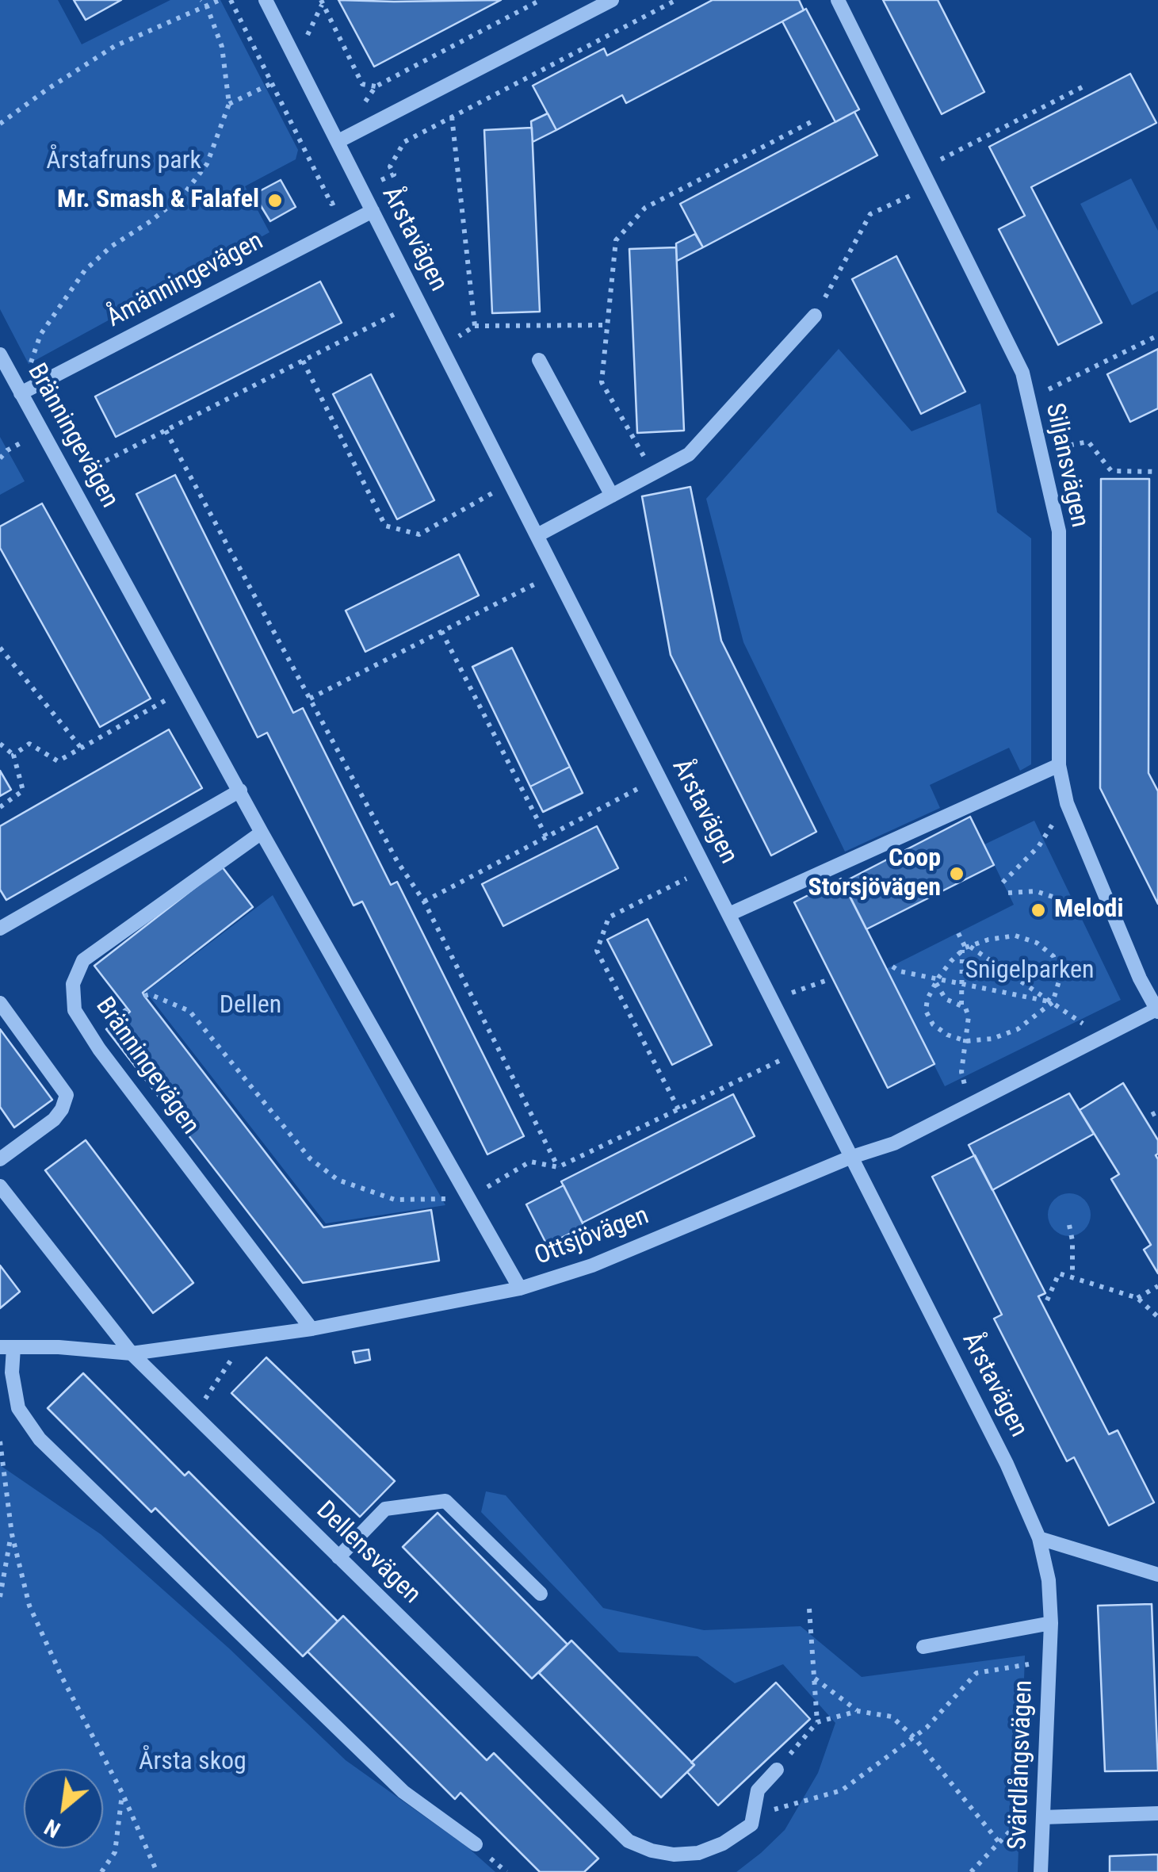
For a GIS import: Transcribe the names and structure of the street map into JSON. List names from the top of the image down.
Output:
{
  "streets": {
    "street": [
      "Årstavägen",
      "Åmänningevägen",
      "Bränningevägen",
      "Siljansvägen",
      "Ottsjövägen",
      "Dellensvägen",
      "Svärdlångsvägen"
    ]
  },
  "crossings": [
    ["Årstavägen", "Åmänningevägen"],
    ["Årstavägen", "Ottsjövägen"],
    ["Årstavägen", "Svärdlångsvägen"],
    ["Åmänningevägen", "Bränningevägen"],
    ["Bränningevägen", "Ottsjövägen"],
    ["Siljansvägen", "Ottsjövägen"],
    ["Ottsjövägen", "Dellensvägen"]
  ],
  "parks": [
    "Årstafruns park",
    "Snigelparken",
    "Dellen",
    "Årsta skog"
  ],
  "places": ["Mr. Smash & Falafel", "Coop Storsjövägen", "Melodi"],
  "north": "bottom left"
}
